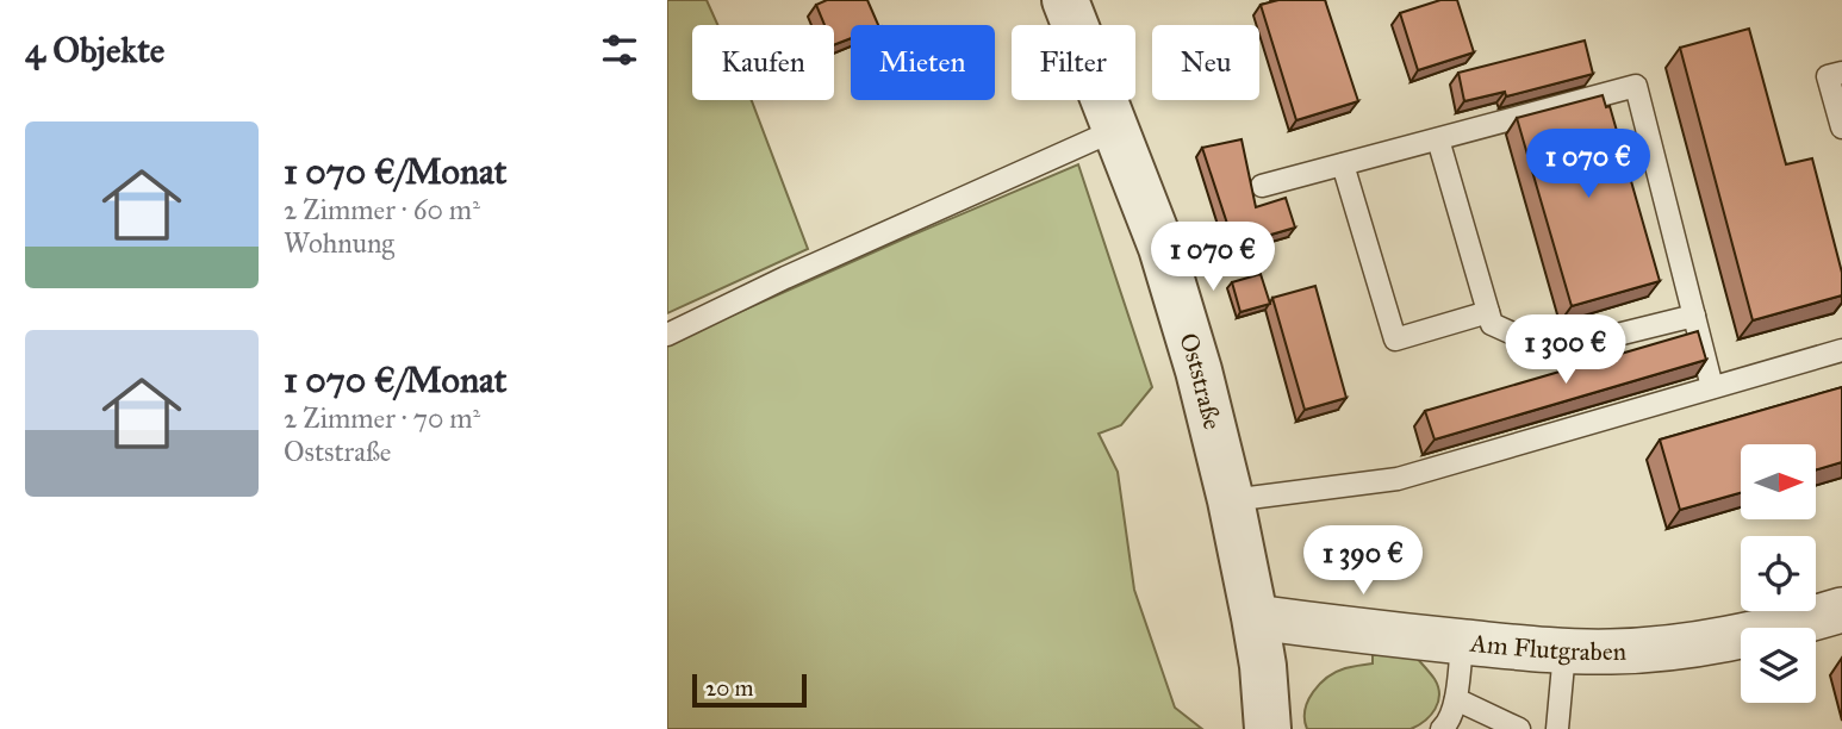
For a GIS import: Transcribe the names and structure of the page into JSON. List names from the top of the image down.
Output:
{
  "streets": {
    "street": ["Oststraße", "Am Flutgraben"]
  },
  "crossings": [
    ["Oststraße", "Am Flutgraben"]
  ],
  "scale_bar": "20 m",
  "north": "right",
  "page": {
    "heading": "4 Objekte",
    "chip": [
      "Kaufen",
      "Mieten",
      "Filter",
      "Neu"
    ],
    "list": [
      {
        "name": "1 070 €/Monat",
        "note": "2 Zimmer · 60 m² · Wohnung"
      },
      {
        "name": "1 070 €/Monat",
        "note": "2 Zimmer · 70 m² · Oststraße"
      }
    ],
    "price": [
      "1 070 €",
      "1 070 €",
      "1 300 €",
      "1 390 €"
    ],
    "scale": "20 m"
  }
}
